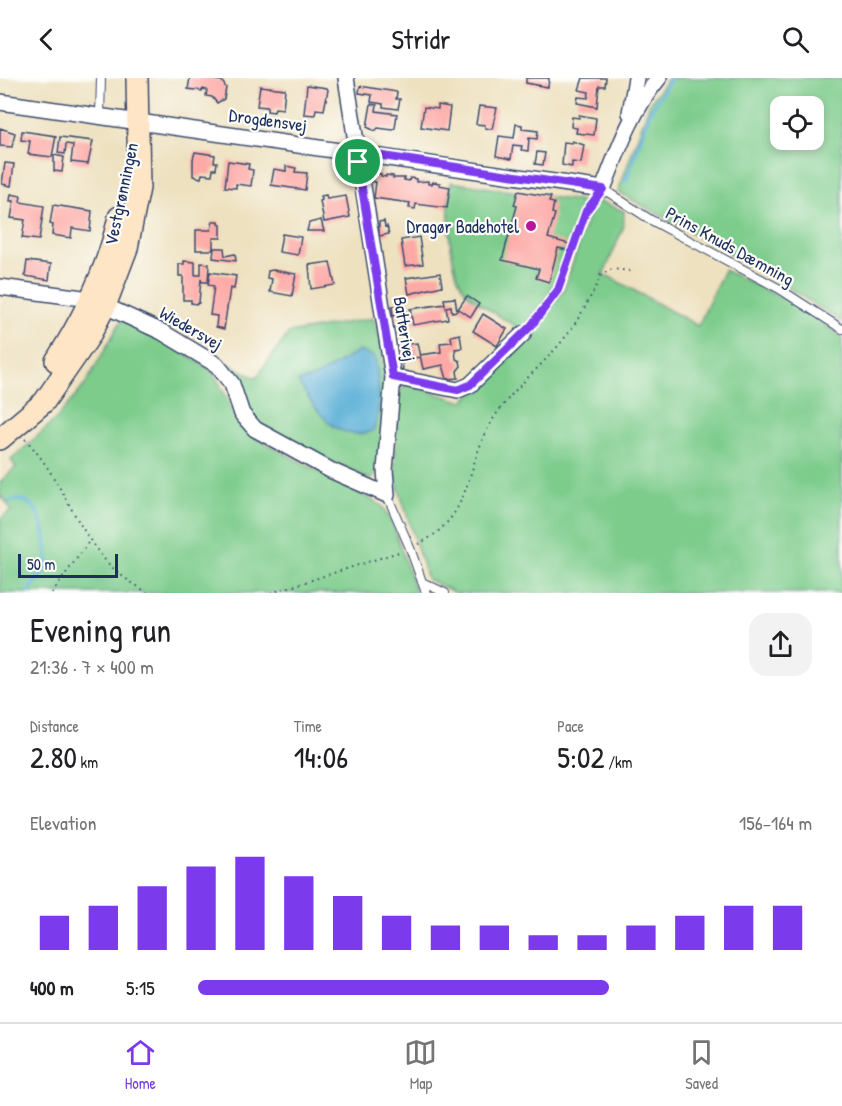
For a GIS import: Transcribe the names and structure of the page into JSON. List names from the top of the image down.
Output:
{
  "streets": {
    "street": [
      "Drogdensvej",
      "Vestgrønningen",
      "Wiedersvej",
      "Batterivej"
    ],
    "lane": ["Prins Knuds Dæmning"]
  },
  "crossings": [
    ["Drogdensvej", "Vestgrønningen"],
    ["Drogdensvej", "Prins Knuds Dæmning"],
    ["Drogdensvej", "Batterivej"],
    ["Vestgrønningen", "Wiedersvej"],
    ["Wiedersvej", "Batterivej"]
  ],
  "places": ["Dragør Badehotel"],
  "scale_bar": "50 m",
  "page": {
    "header": "Stridr",
    "scale": "50 m",
    "heading": ["Evening run", "21:36 · 7 × 400 m"],
    "stats": [
      ["Distance", "2.80 km"],
      ["Time", "14:06"],
      ["Pace", "5:02 /km"]
    ],
    "chart": ["Elevation", "156–164 m"],
    "list": [
      {
        "name": "400 m",
        "note": "5:15"
      }
    ],
    "tabs": ["Home", "Map", "Saved"]
  }
}
